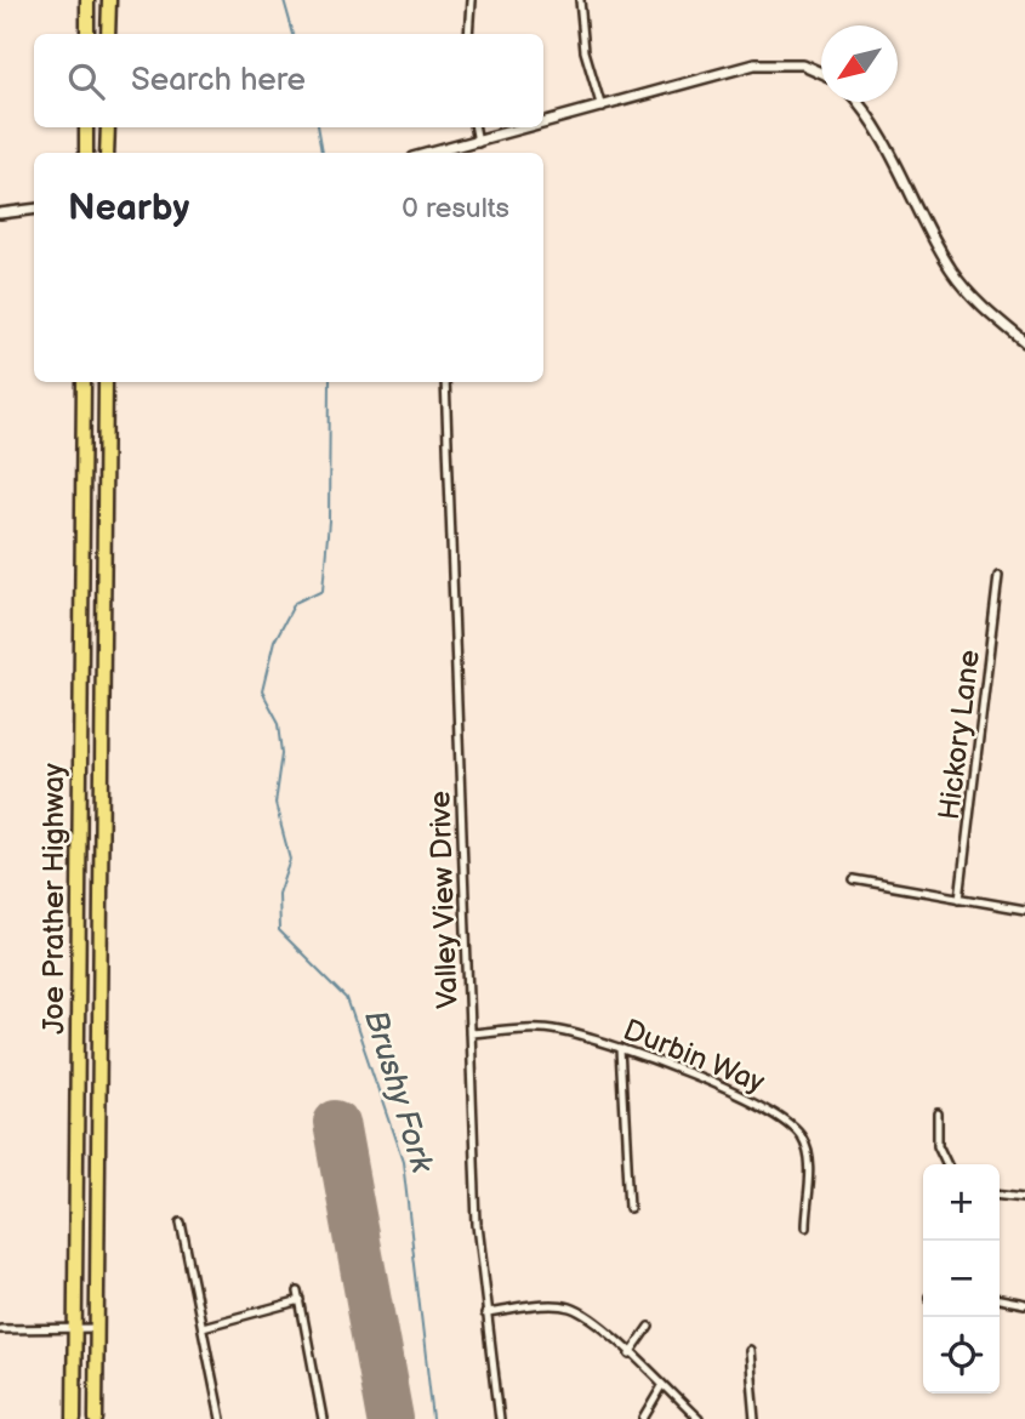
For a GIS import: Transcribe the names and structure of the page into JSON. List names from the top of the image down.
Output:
{
  "streets": {
    "highway": ["Joe Prather Highway"],
    "street": ["Hickory Lane", "Valley View Drive", "Durbin Way"]
  },
  "crossings": [
    ["Valley View Drive", "Durbin Way"]
  ],
  "water": ["Brushy Fork"],
  "north": "bottom left",
  "page": {
    "search": "Search here",
    "heading": ["Nearby", "0 results"],
    "map_buttons": ["+", "−"]
  }
}
